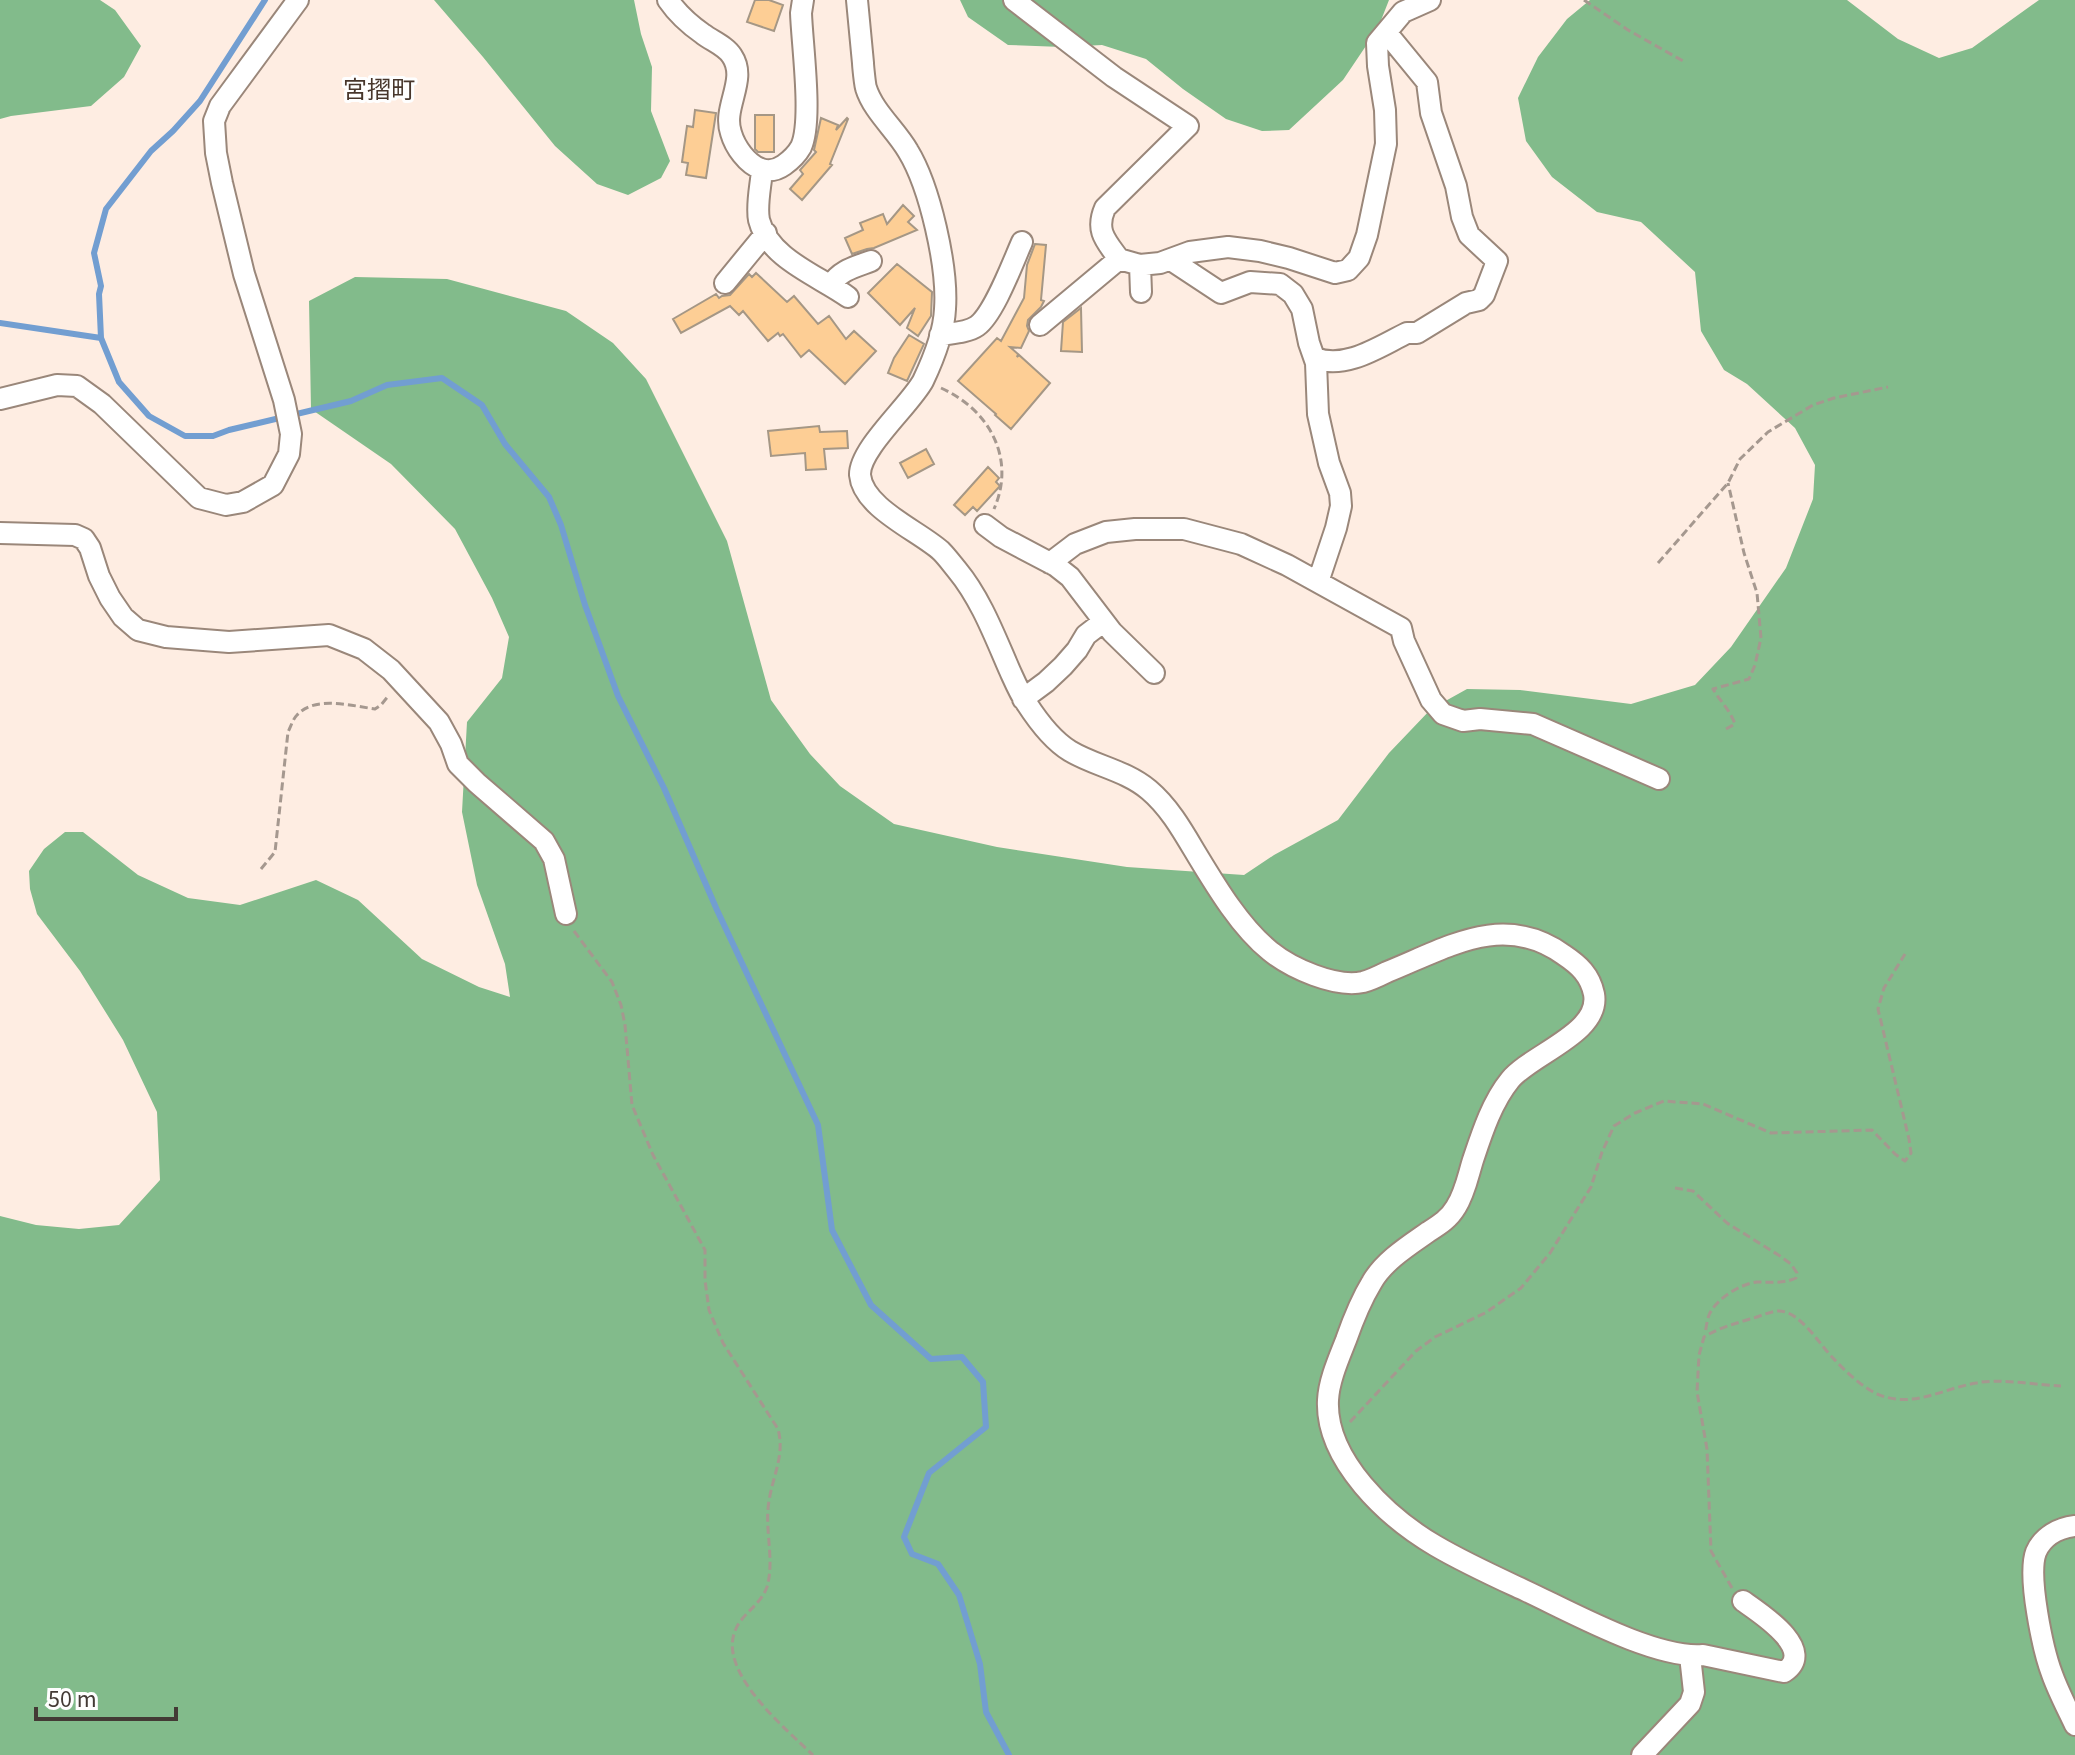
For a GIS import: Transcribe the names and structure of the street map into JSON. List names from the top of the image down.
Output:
{
  "districts": ["宮摺町"],
  "scale_bar": "50 m"
}
